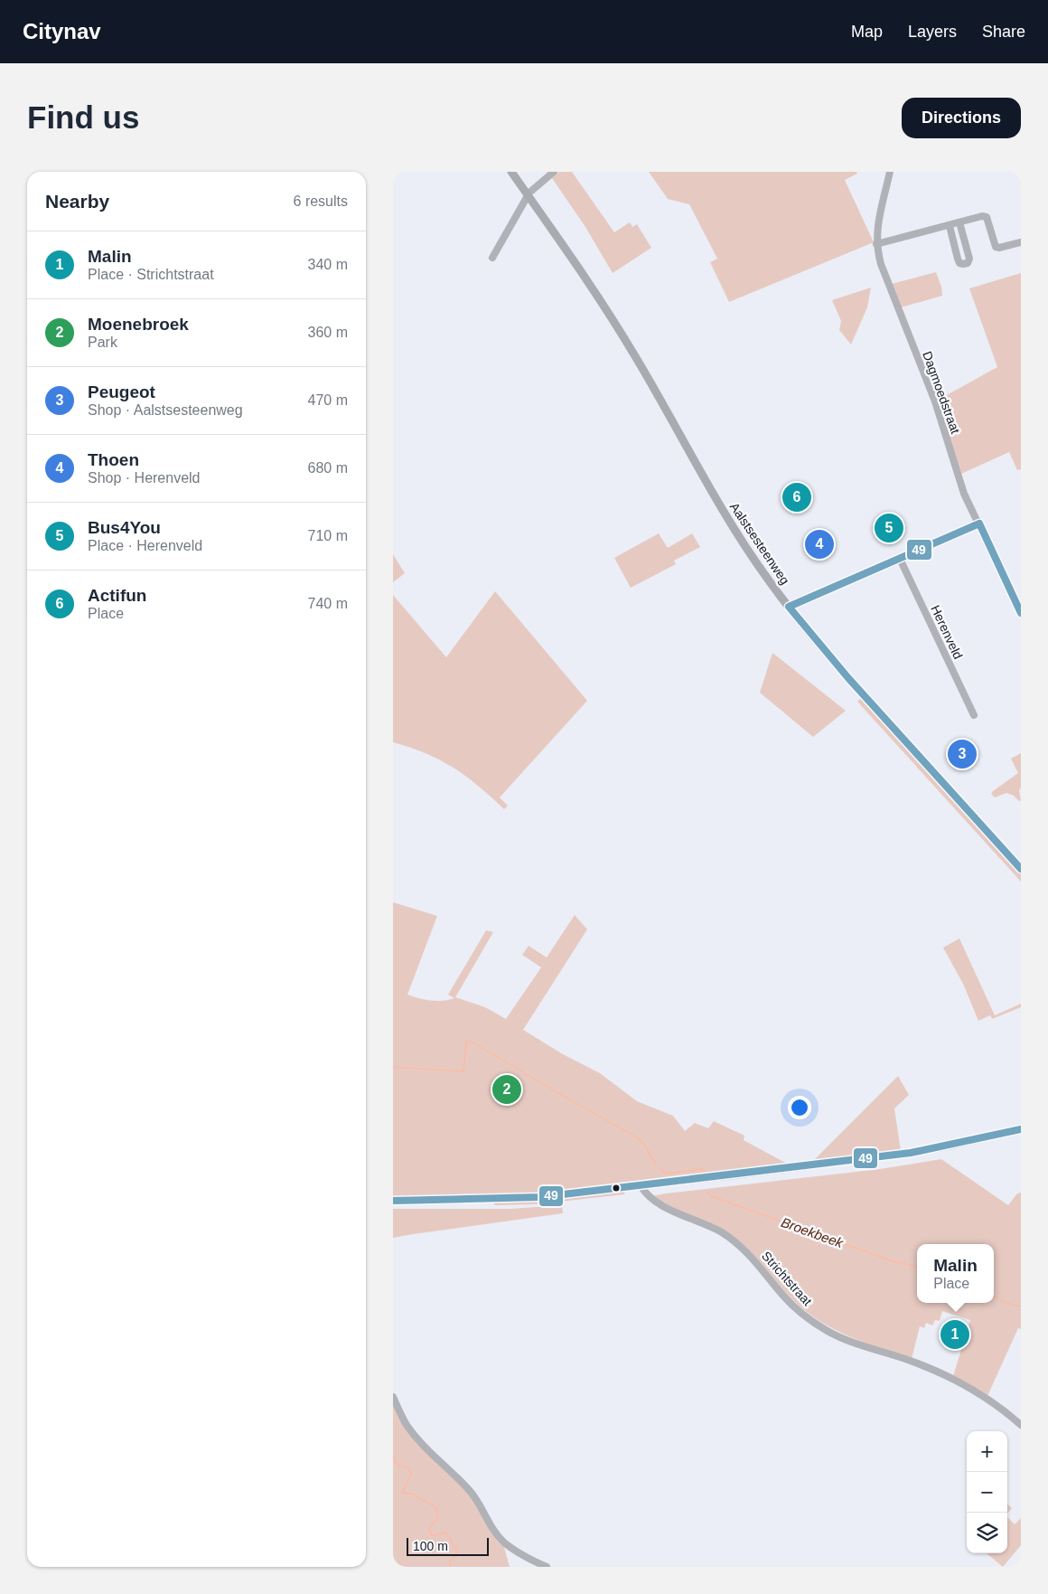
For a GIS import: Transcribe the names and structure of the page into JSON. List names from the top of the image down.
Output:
{
  "streets": {
    "main road": ["Aalstsesteenweg"],
    "street": ["Dagmoedstraat", "Herenveld", "Strichtstraat"]
  },
  "water": ["Broekbeek"],
  "lines": ["transit line 49"],
  "scale_bar": "100 m",
  "page": {
    "header": "Citynav",
    "nav": ["Map", "Layers", "Share"],
    "buttons": "Directions",
    "title": "Find us",
    "heading": ["Nearby", "6 results"],
    "list": [
      {
        "mark": "1",
        "name": "Malin",
        "note": "Place · Strichtstraat",
        "value": "340 m"
      },
      {
        "mark": "2",
        "name": "Moenebroek",
        "note": "Park",
        "value": "360 m"
      },
      {
        "mark": "3",
        "name": "Peugeot",
        "note": "Shop · Aalstsesteenweg",
        "value": "470 m"
      },
      {
        "mark": "4",
        "name": "Thoen",
        "note": "Shop · Herenveld",
        "value": "680 m"
      },
      {
        "mark": "5",
        "name": "Bus4You",
        "note": "Place · Herenveld",
        "value": "710 m"
      },
      {
        "mark": "6",
        "name": "Actifun",
        "note": "Place",
        "value": "740 m"
      }
    ],
    "pins": [
      "6",
      "5",
      "4",
      "3",
      "2",
      "1"
    ],
    "popup": ["Malin", "Place"],
    "map_buttons": ["+", "−"],
    "scale": "100 m"
  }
}
